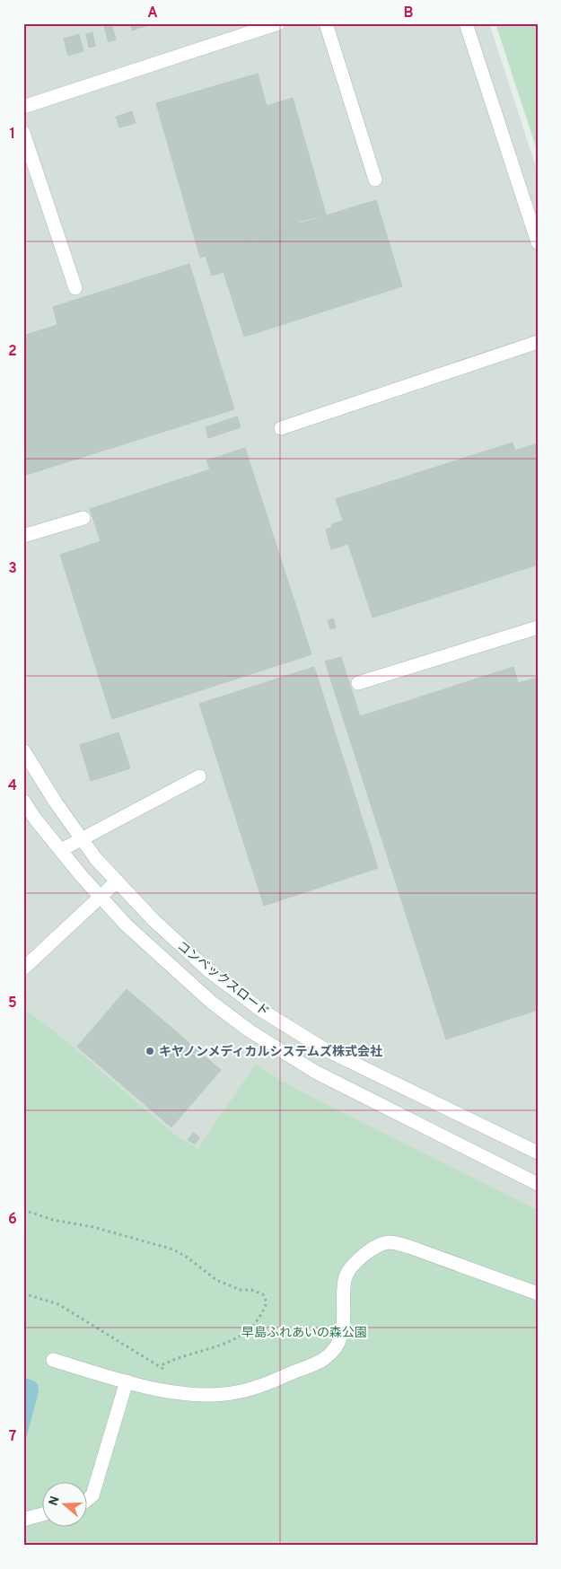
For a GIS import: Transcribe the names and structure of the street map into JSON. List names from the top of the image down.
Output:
{
  "streets": {
    "street": ["コンベックスロード"]
  },
  "parks": ["早島ふれあいの森公園"],
  "places": ["キヤノンメディカルシステムズ株式会社"],
  "north": "left",
  "grid": {
    "columns": ["A", "B"],
    "rows": [
      "1",
      "2",
      "3",
      "4",
      "5",
      "6",
      "7"
    ]
  }
}
